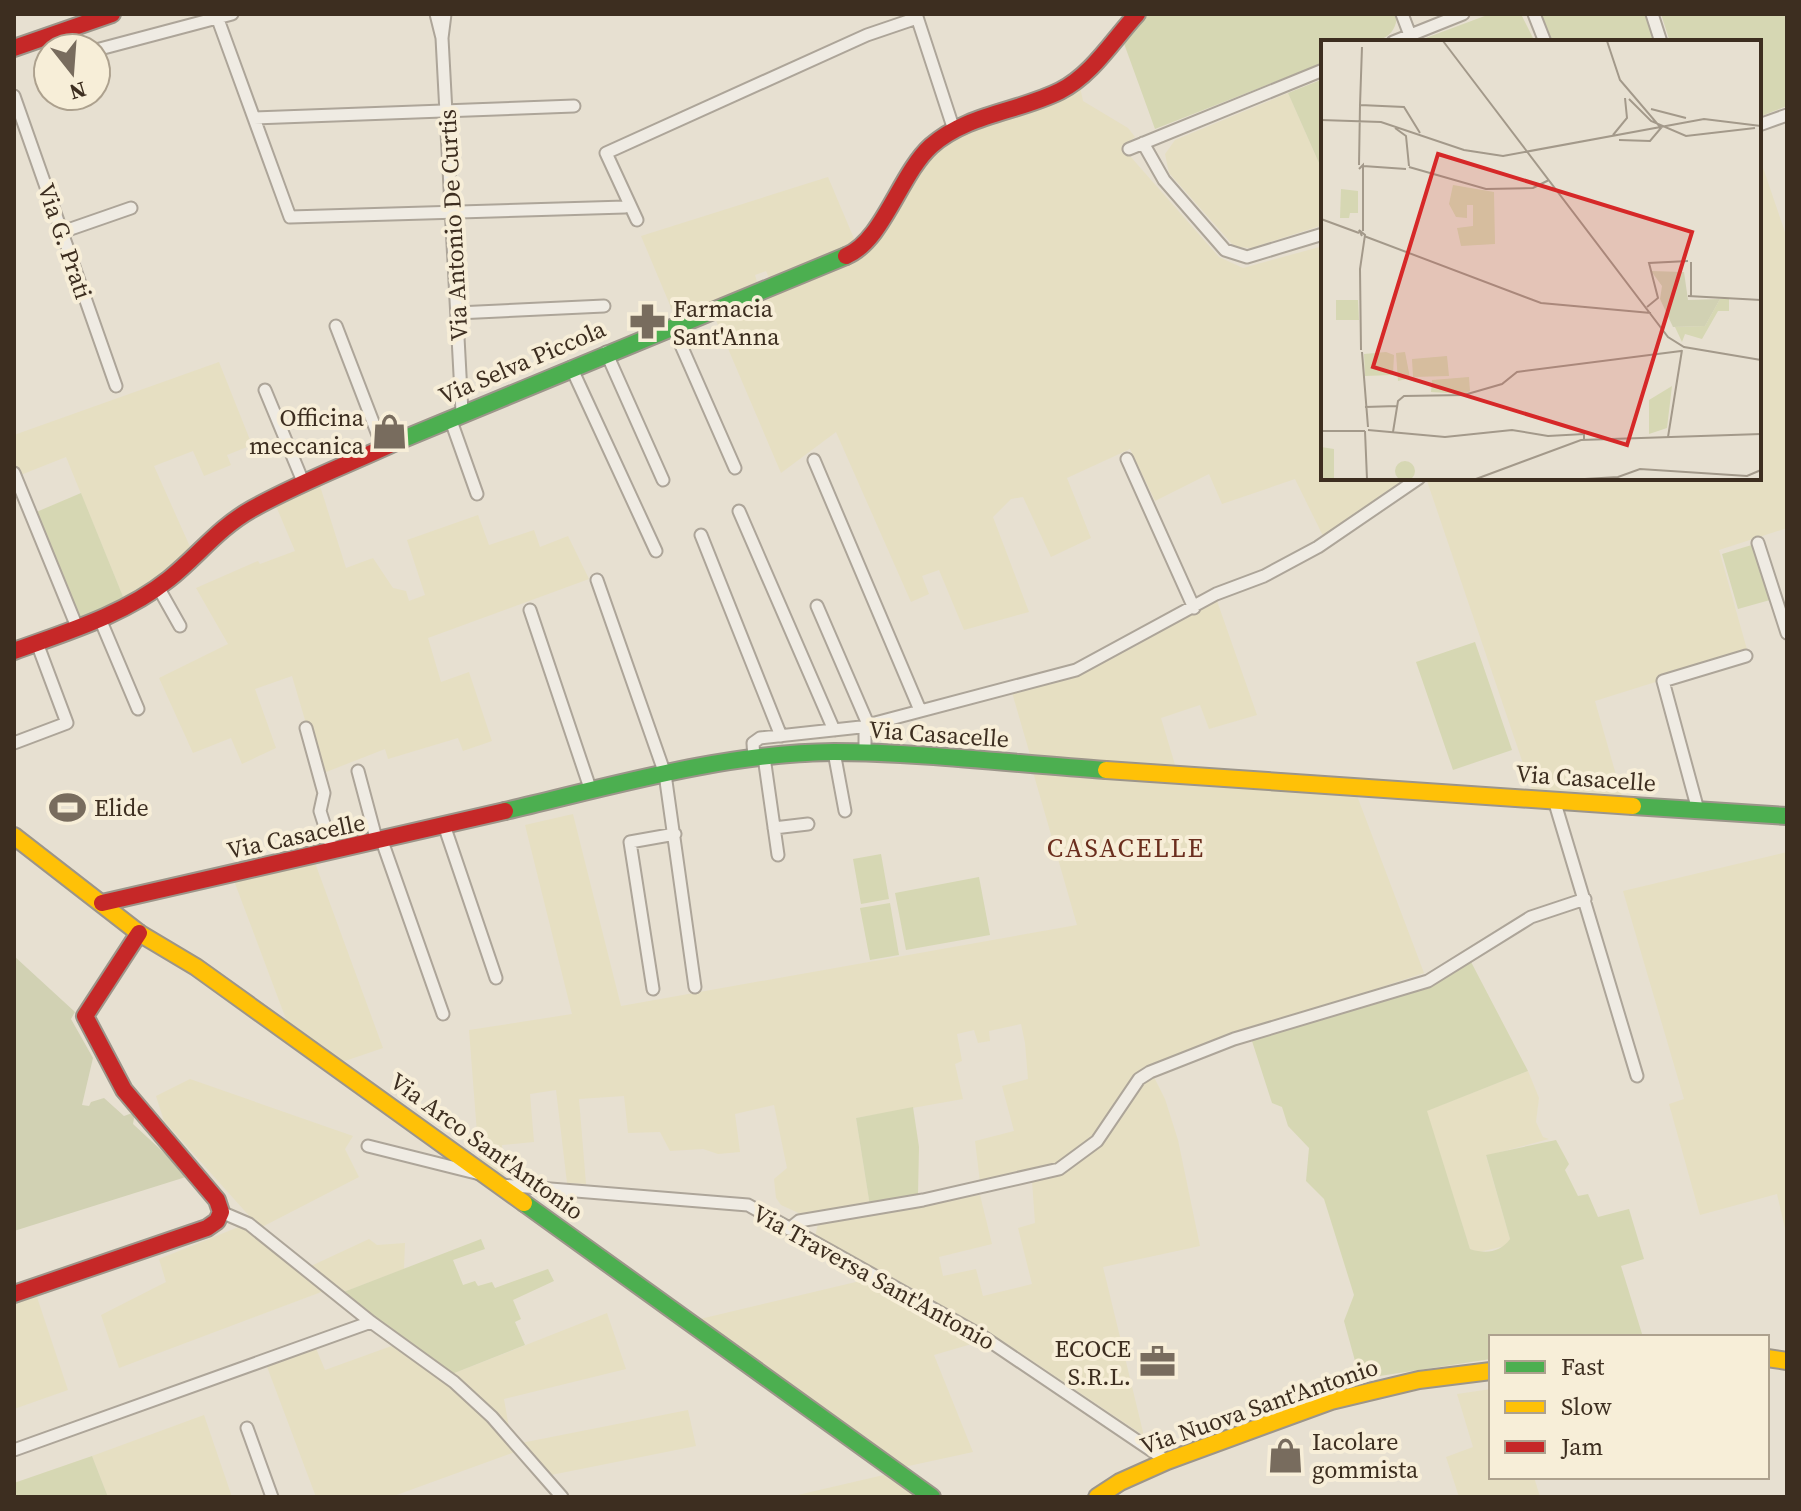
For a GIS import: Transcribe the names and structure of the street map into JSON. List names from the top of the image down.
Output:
{
  "streets": {
    "street": [
      "Via Antonio De Curtis",
      "Via G. Prati",
      "Via Selva Piccola",
      "Via Casacelle",
      "Via Arco Sant'Antonio",
      "Via Traversa Sant'Antonio",
      "Via Nuova Sant'Antonio"
    ]
  },
  "crossings": [
    ["Via Antonio De Curtis", "Via Selva Piccola"],
    ["Via Casacelle", "Via Arco Sant'Antonio"],
    ["Via Arco Sant'Antonio", "Via Traversa Sant'Antonio"],
    ["Via Traversa Sant'Antonio", "Via Nuova Sant'Antonio"]
  ],
  "districts": ["CASACELLE"],
  "places": {
    "pharmacy": ["Farmacia Sant'Anna"],
    "shop": ["Officina meccanica", "Iacolare gommista"],
    "sports": ["Elide"],
    "office": ["ECOCE S.R.L."]
  },
  "legend": ["Fast", "Slow", "Jam"],
  "north": "bottom"
}
